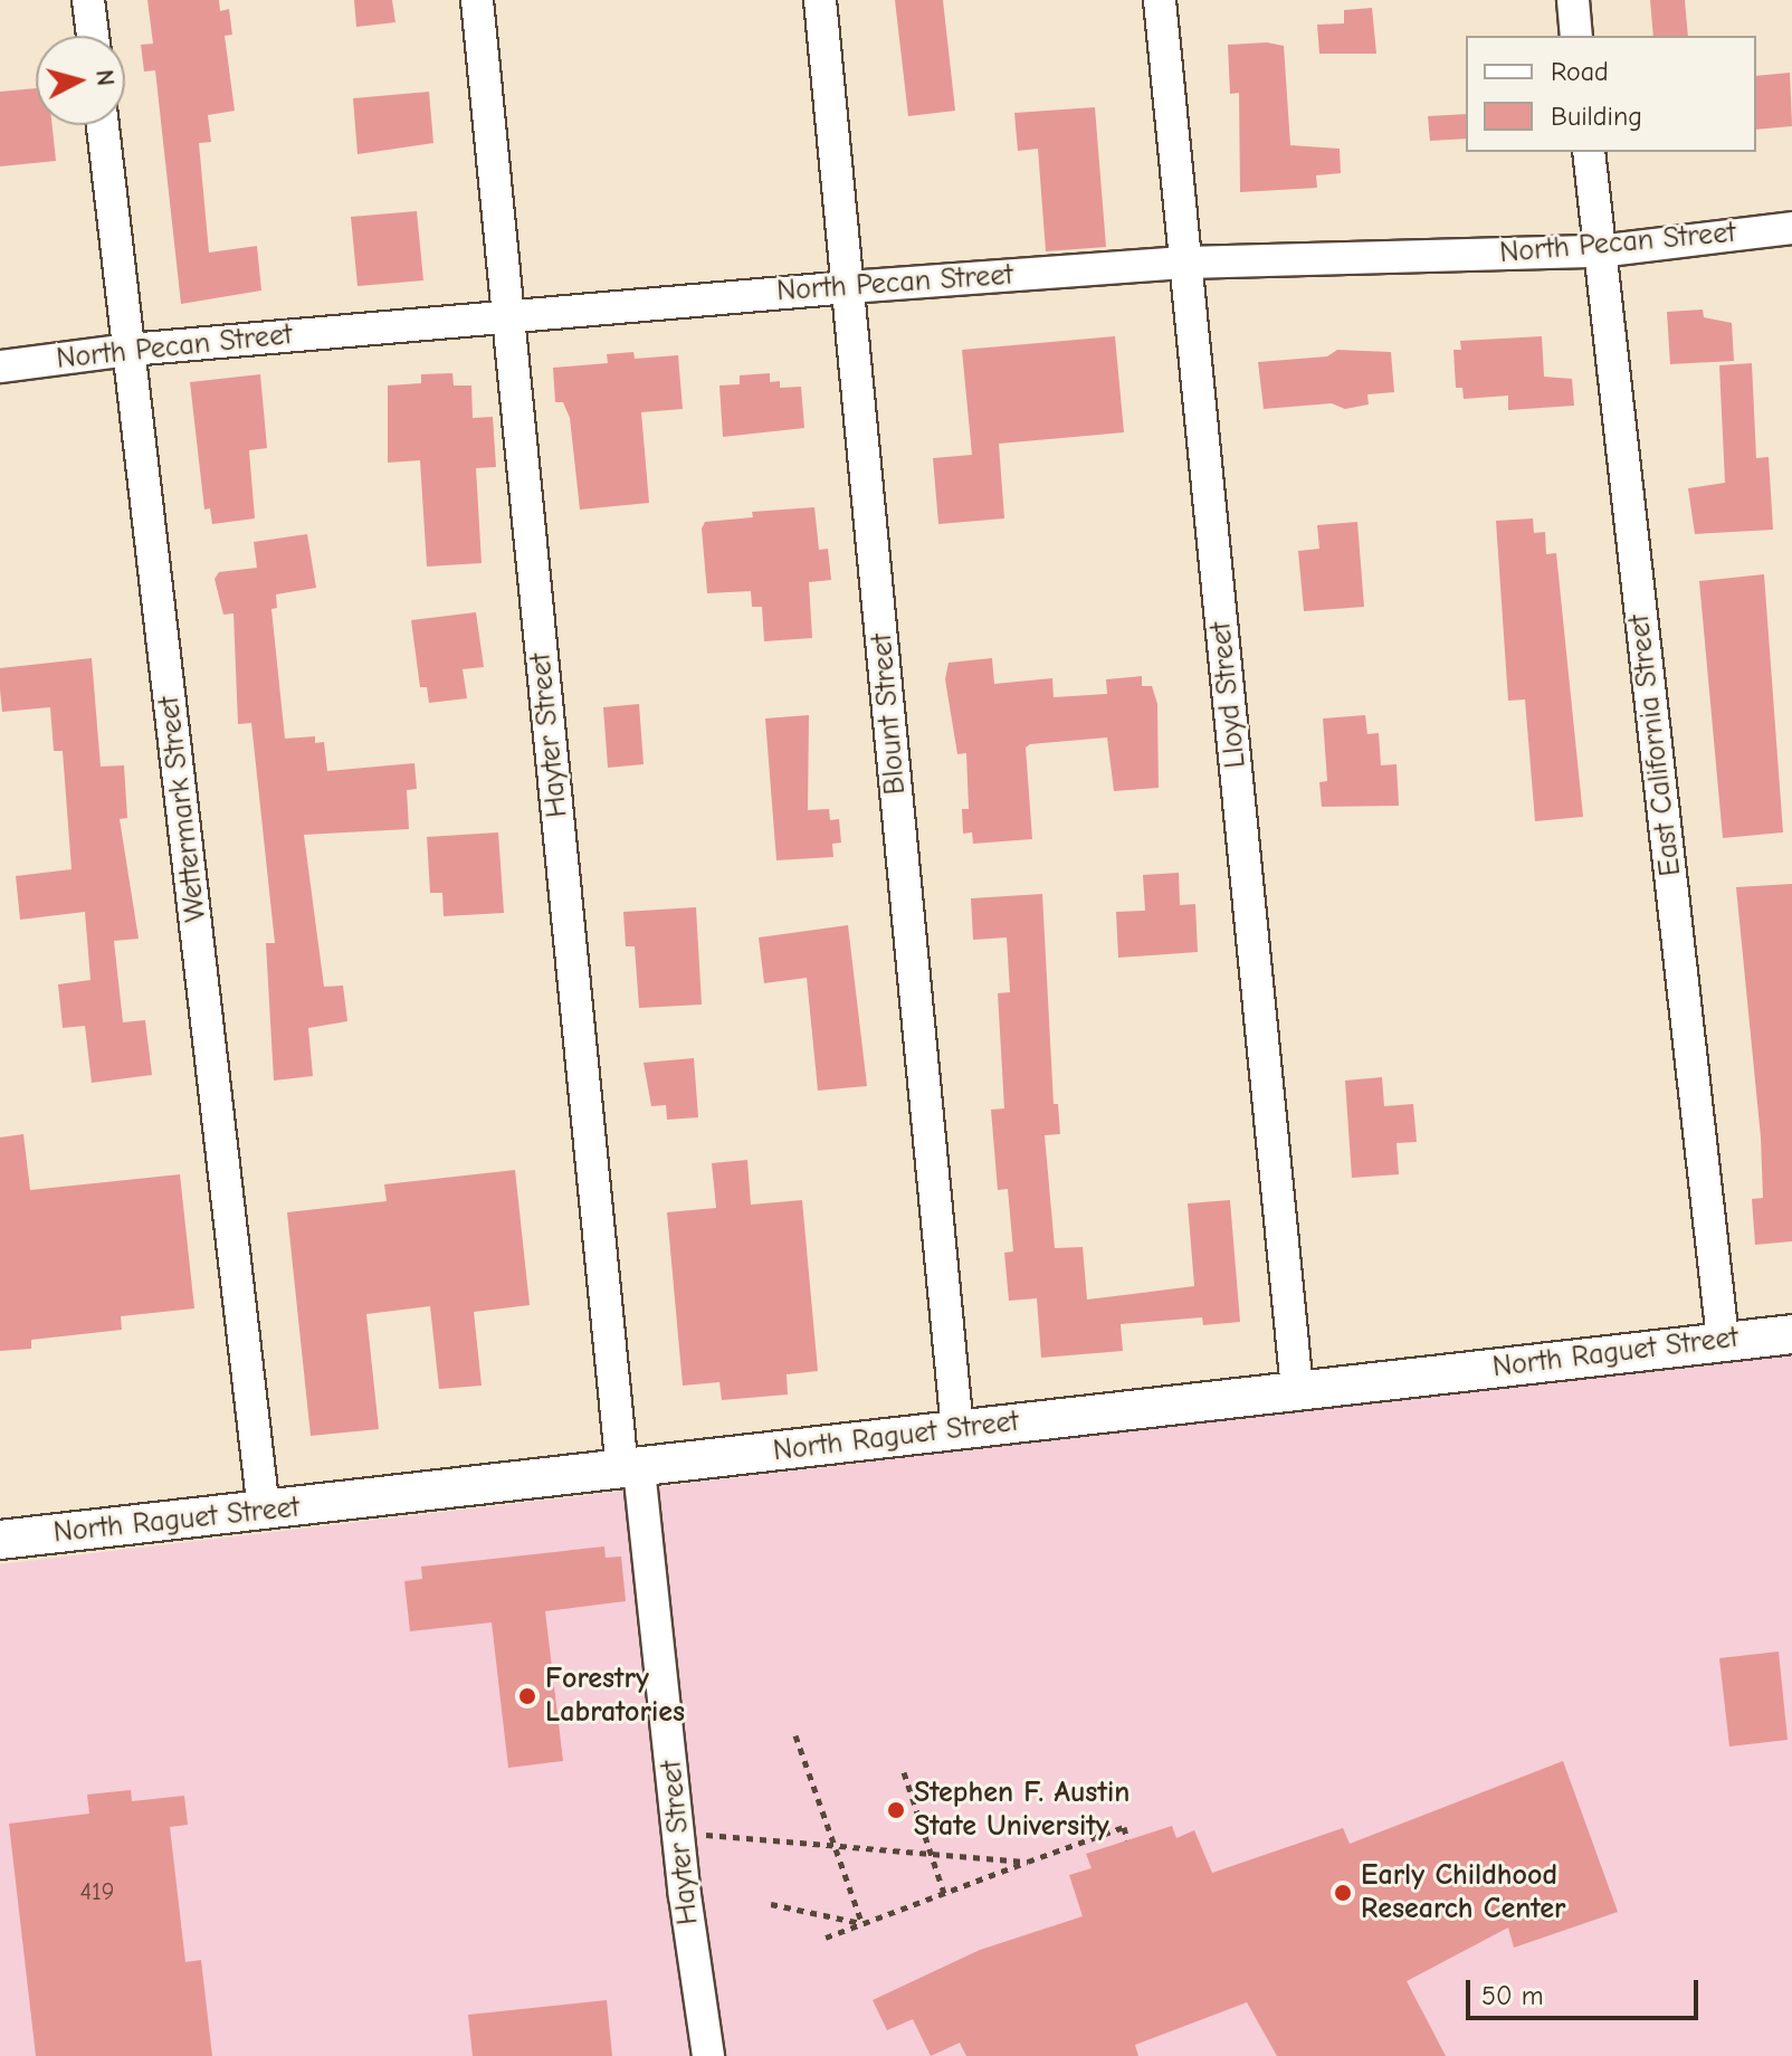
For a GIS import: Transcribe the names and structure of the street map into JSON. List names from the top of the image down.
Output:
{
  "streets": {
    "street": [
      "North Pecan Street",
      "Lloyd Street",
      "Blount Street",
      "Hayter Street",
      "East California Street",
      "Wettermark Street",
      "North Raguet Street"
    ]
  },
  "crossings": [
    ["North Pecan Street", "Lloyd Street"],
    ["North Pecan Street", "Blount Street"],
    ["North Pecan Street", "Hayter Street"],
    ["North Pecan Street", "East California Street"],
    ["North Pecan Street", "Wettermark Street"],
    ["Lloyd Street", "North Raguet Street"],
    ["Blount Street", "North Raguet Street"],
    ["Hayter Street", "North Raguet Street"],
    ["East California Street", "North Raguet Street"],
    ["Wettermark Street", "North Raguet Street"]
  ],
  "places": ["Forestry Labratories", "Stephen F. Austin State University", "Early Childhood Research Center"],
  "house_numbers": ["419"],
  "legend": ["Road", "Building"],
  "scale_bar": "50 m",
  "north": "right"
}
